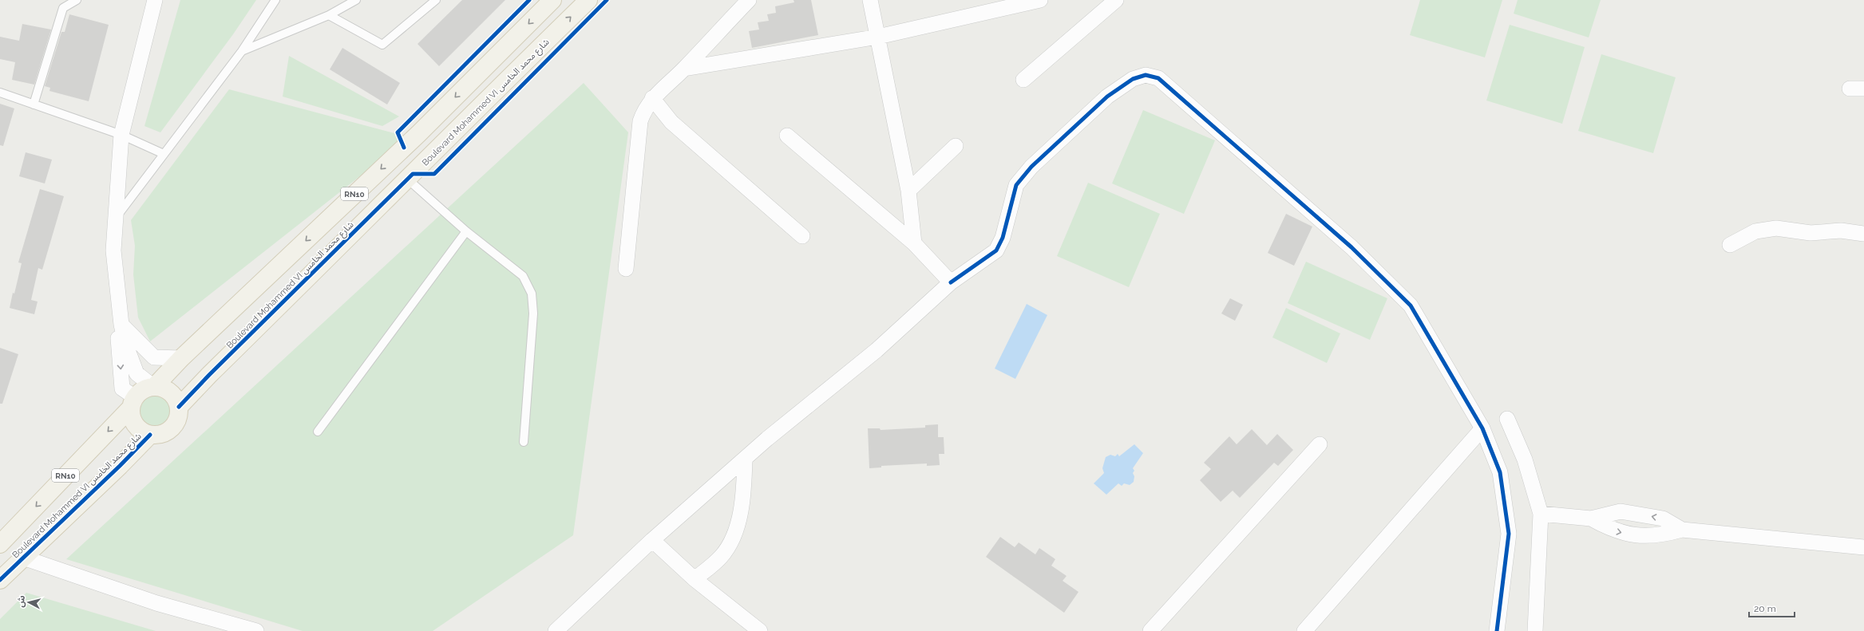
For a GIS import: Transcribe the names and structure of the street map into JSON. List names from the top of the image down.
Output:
{
  "streets": {
    "main road": ["Boulevard Mohammed VI شارع محمد الخامس", "RN10"]
  },
  "crossings": [
    ["Boulevard Mohammed VI شارع محمد الخامس", "RN10"]
  ],
  "scale_bar": "20 m",
  "north": "left"
}
